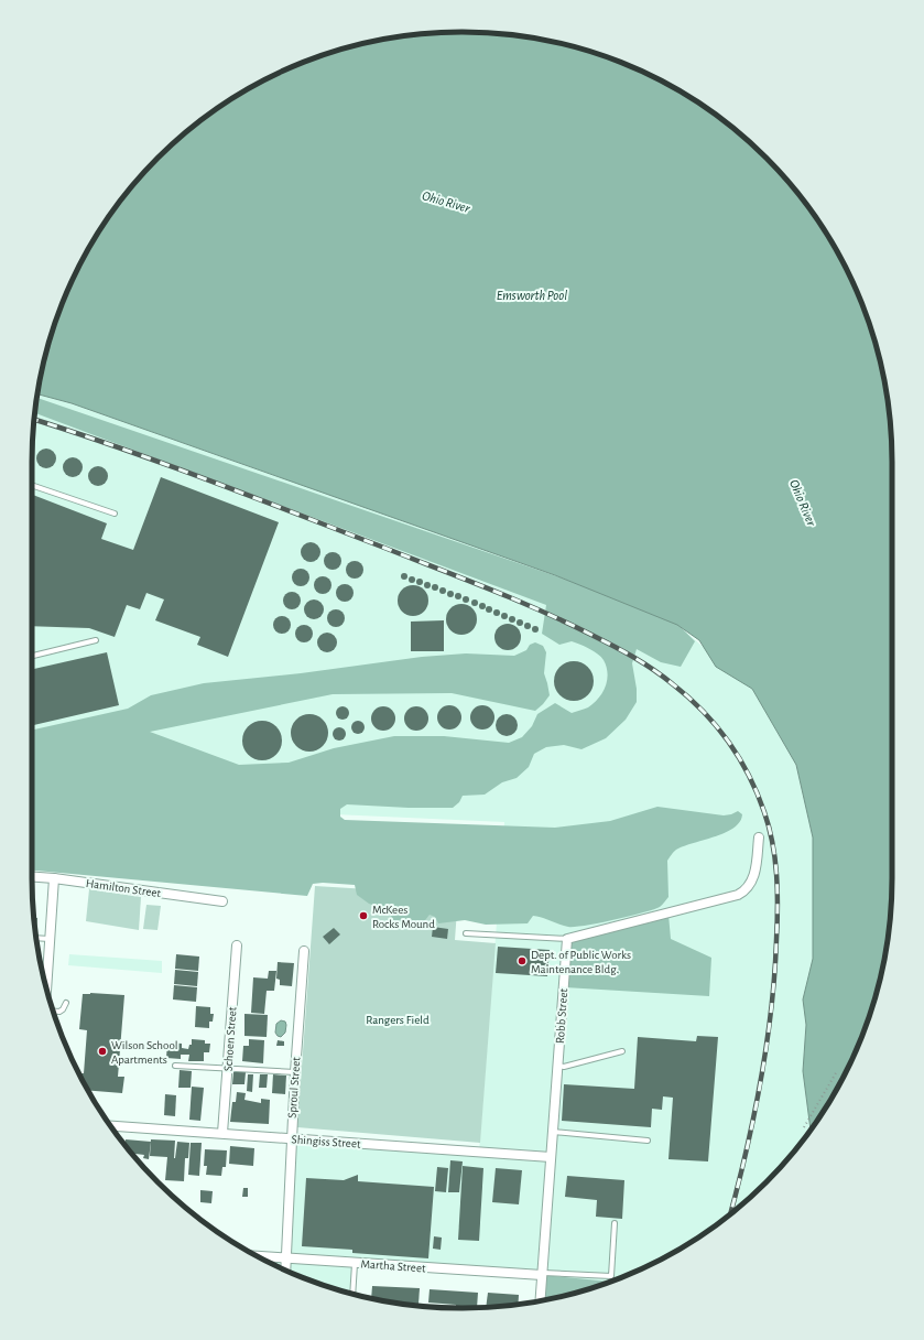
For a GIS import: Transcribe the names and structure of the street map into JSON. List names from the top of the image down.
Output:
{
  "streets": {
    "street": [
      "Hamilton Street",
      "Robb Street",
      "Schoen Street",
      "Sproul Street",
      "Shingiss Street",
      "Martha Street"
    ]
  },
  "crossings": [
    ["Robb Street", "Shingiss Street"],
    ["Robb Street", "Martha Street"],
    ["Schoen Street", "Shingiss Street"],
    ["Sproul Street", "Shingiss Street"],
    ["Sproul Street", "Martha Street"]
  ],
  "water": ["Ohio River", "Emsworth Pool"],
  "parks": ["Rangers Field"],
  "places": ["McKees Rocks Mound", "Dept. of Public Works Maintenance Bldg.", "Wilson School Apartments"]
}
